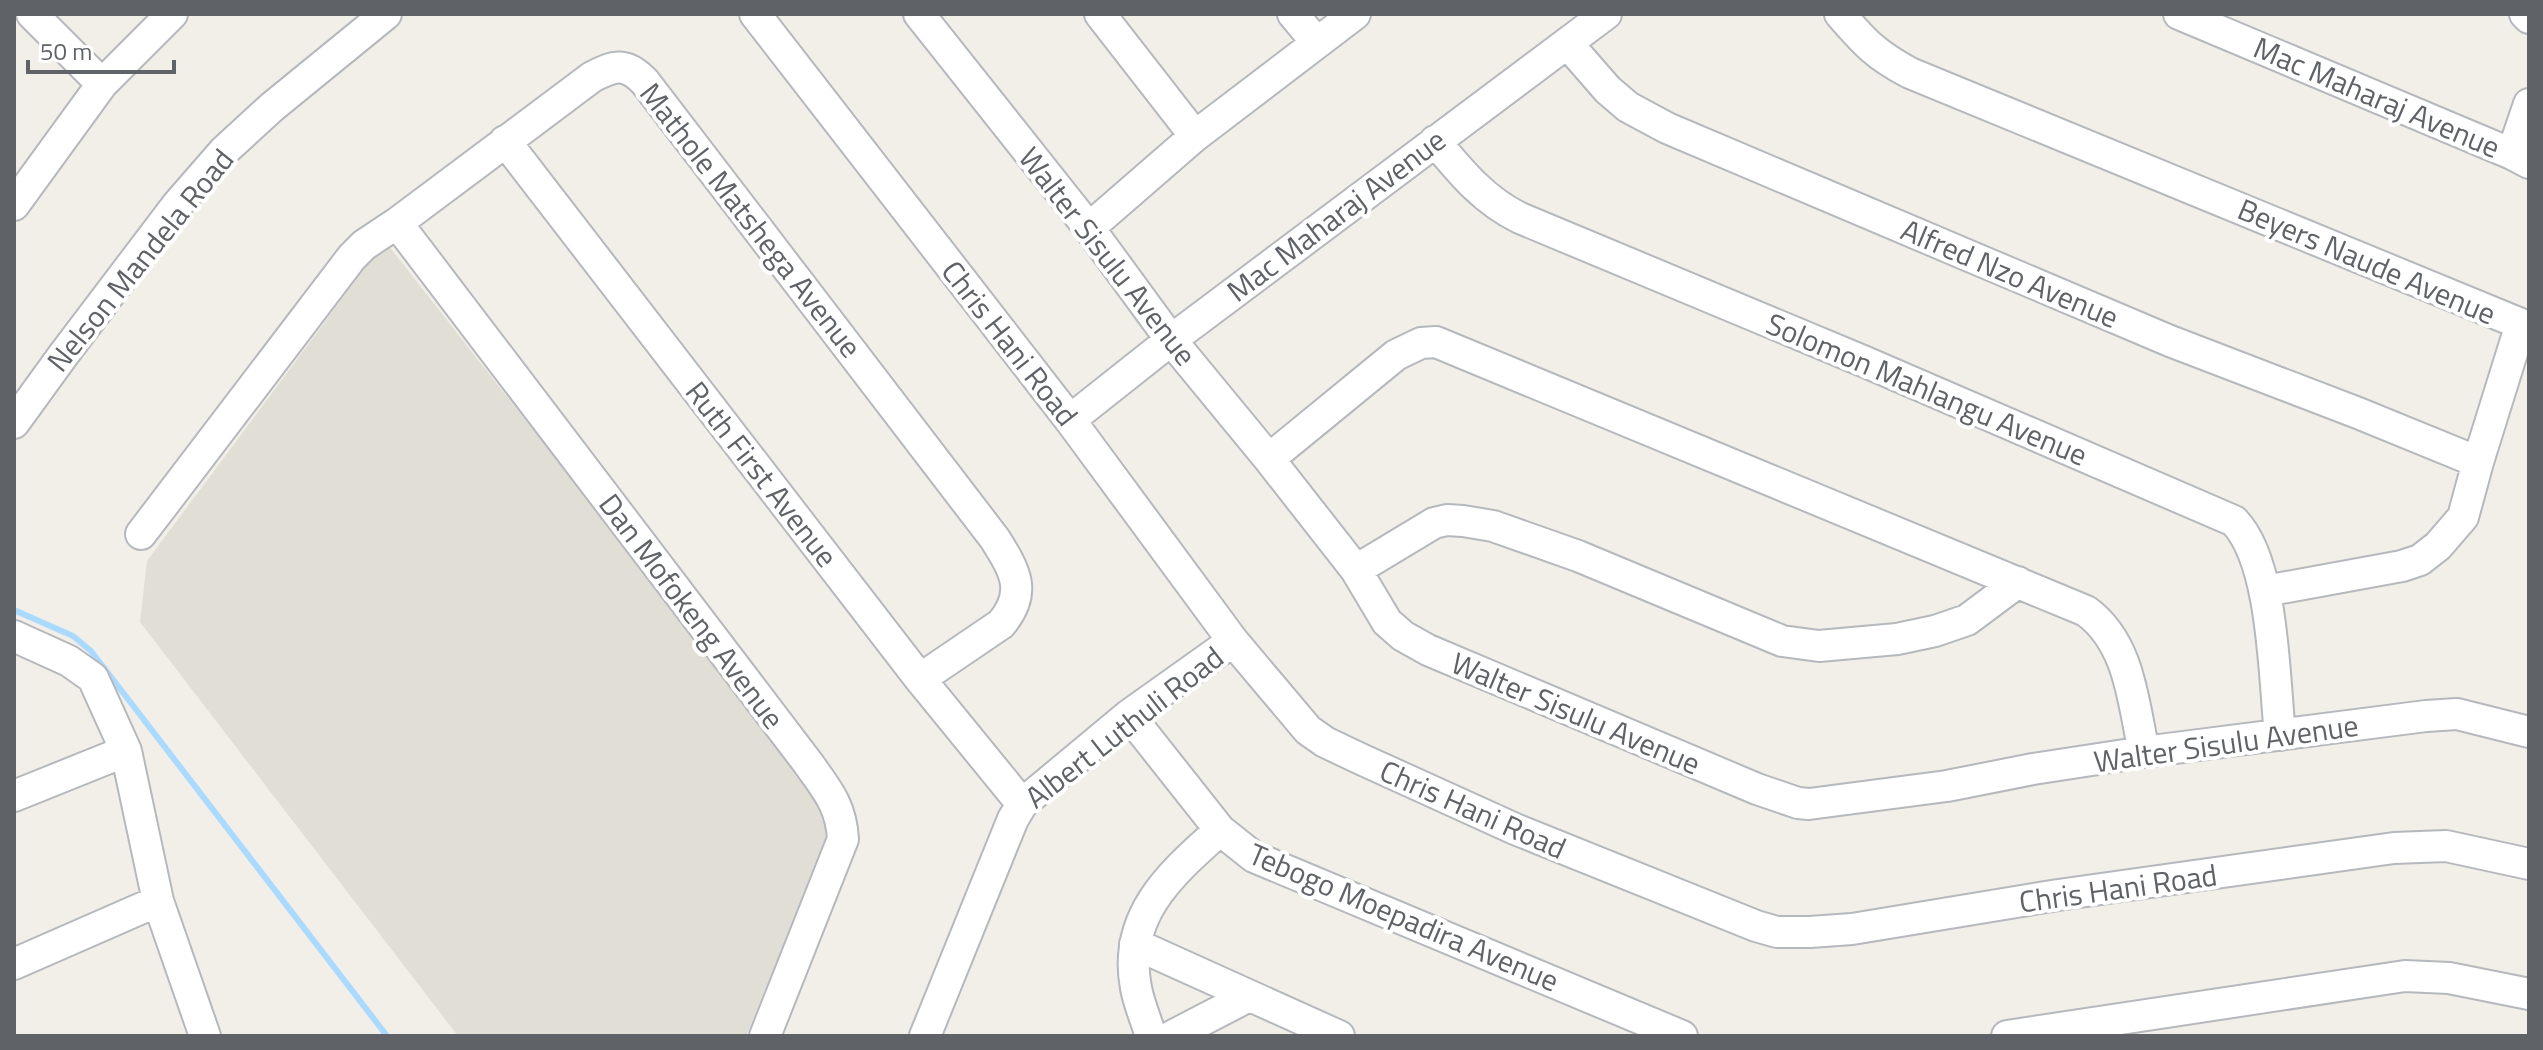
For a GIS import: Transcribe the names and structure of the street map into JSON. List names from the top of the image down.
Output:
{
  "streets": {
    "street": [
      "Mac Maharaj Avenue",
      "Mathole Matshega Avenue",
      "Walter Sisulu Avenue",
      "Nelson Mandela Road",
      "Beyers Naude Avenue",
      "Alfred Nzo Avenue",
      "Chris Hani Road",
      "Solomon Mahlangu Avenue",
      "Ruth First Avenue",
      "Dan Mofokeng Avenue",
      "Albert Luthuli Road",
      "Tebogo Moepadira Avenue"
    ]
  },
  "crossings": [
    ["Mac Maharaj Avenue", "Walter Sisulu Avenue"],
    ["Mac Maharaj Avenue", "Alfred Nzo Avenue"],
    ["Mac Maharaj Avenue", "Chris Hani Road"],
    ["Mac Maharaj Avenue", "Solomon Mahlangu Avenue"],
    ["Mathole Matshega Avenue", "Ruth First Avenue"],
    ["Mathole Matshega Avenue", "Dan Mofokeng Avenue"],
    ["Walter Sisulu Avenue", "Solomon Mahlangu Avenue"],
    ["Beyers Naude Avenue", "Alfred Nzo Avenue"],
    ["Beyers Naude Avenue", "Solomon Mahlangu Avenue"],
    ["Chris Hani Road", "Albert Luthuli Road"],
    ["Ruth First Avenue", "Albert Luthuli Road"],
    ["Albert Luthuli Road", "Tebogo Moepadira Avenue"]
  ],
  "scale_bar": "50 m"
}
